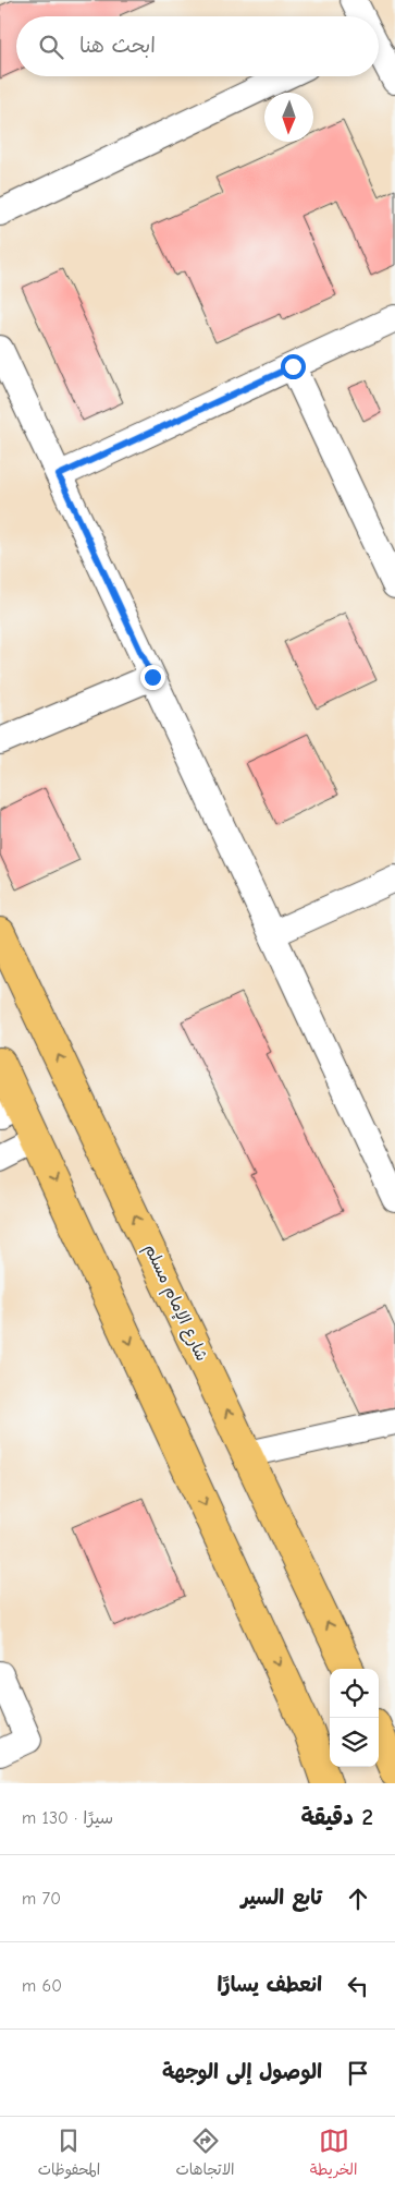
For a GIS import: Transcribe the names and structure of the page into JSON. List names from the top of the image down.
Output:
{
  "streets": {
    "main road": ["شارع الإمام مسلم"]
  },
  "north": "bottom",
  "page": {
    "search": "ابحث هنا",
    "heading": ["2 دقيقة", "سيرًا · 130 m"],
    "list": [
      ["تابع السير", "70 m"],
      ["انعطف يسارًا", "60 m"],
      "الوصول إلى الوجهة"
    ],
    "nav": ["الخريطة", "الاتجاهات", "المحفوظات"]
  }
}
